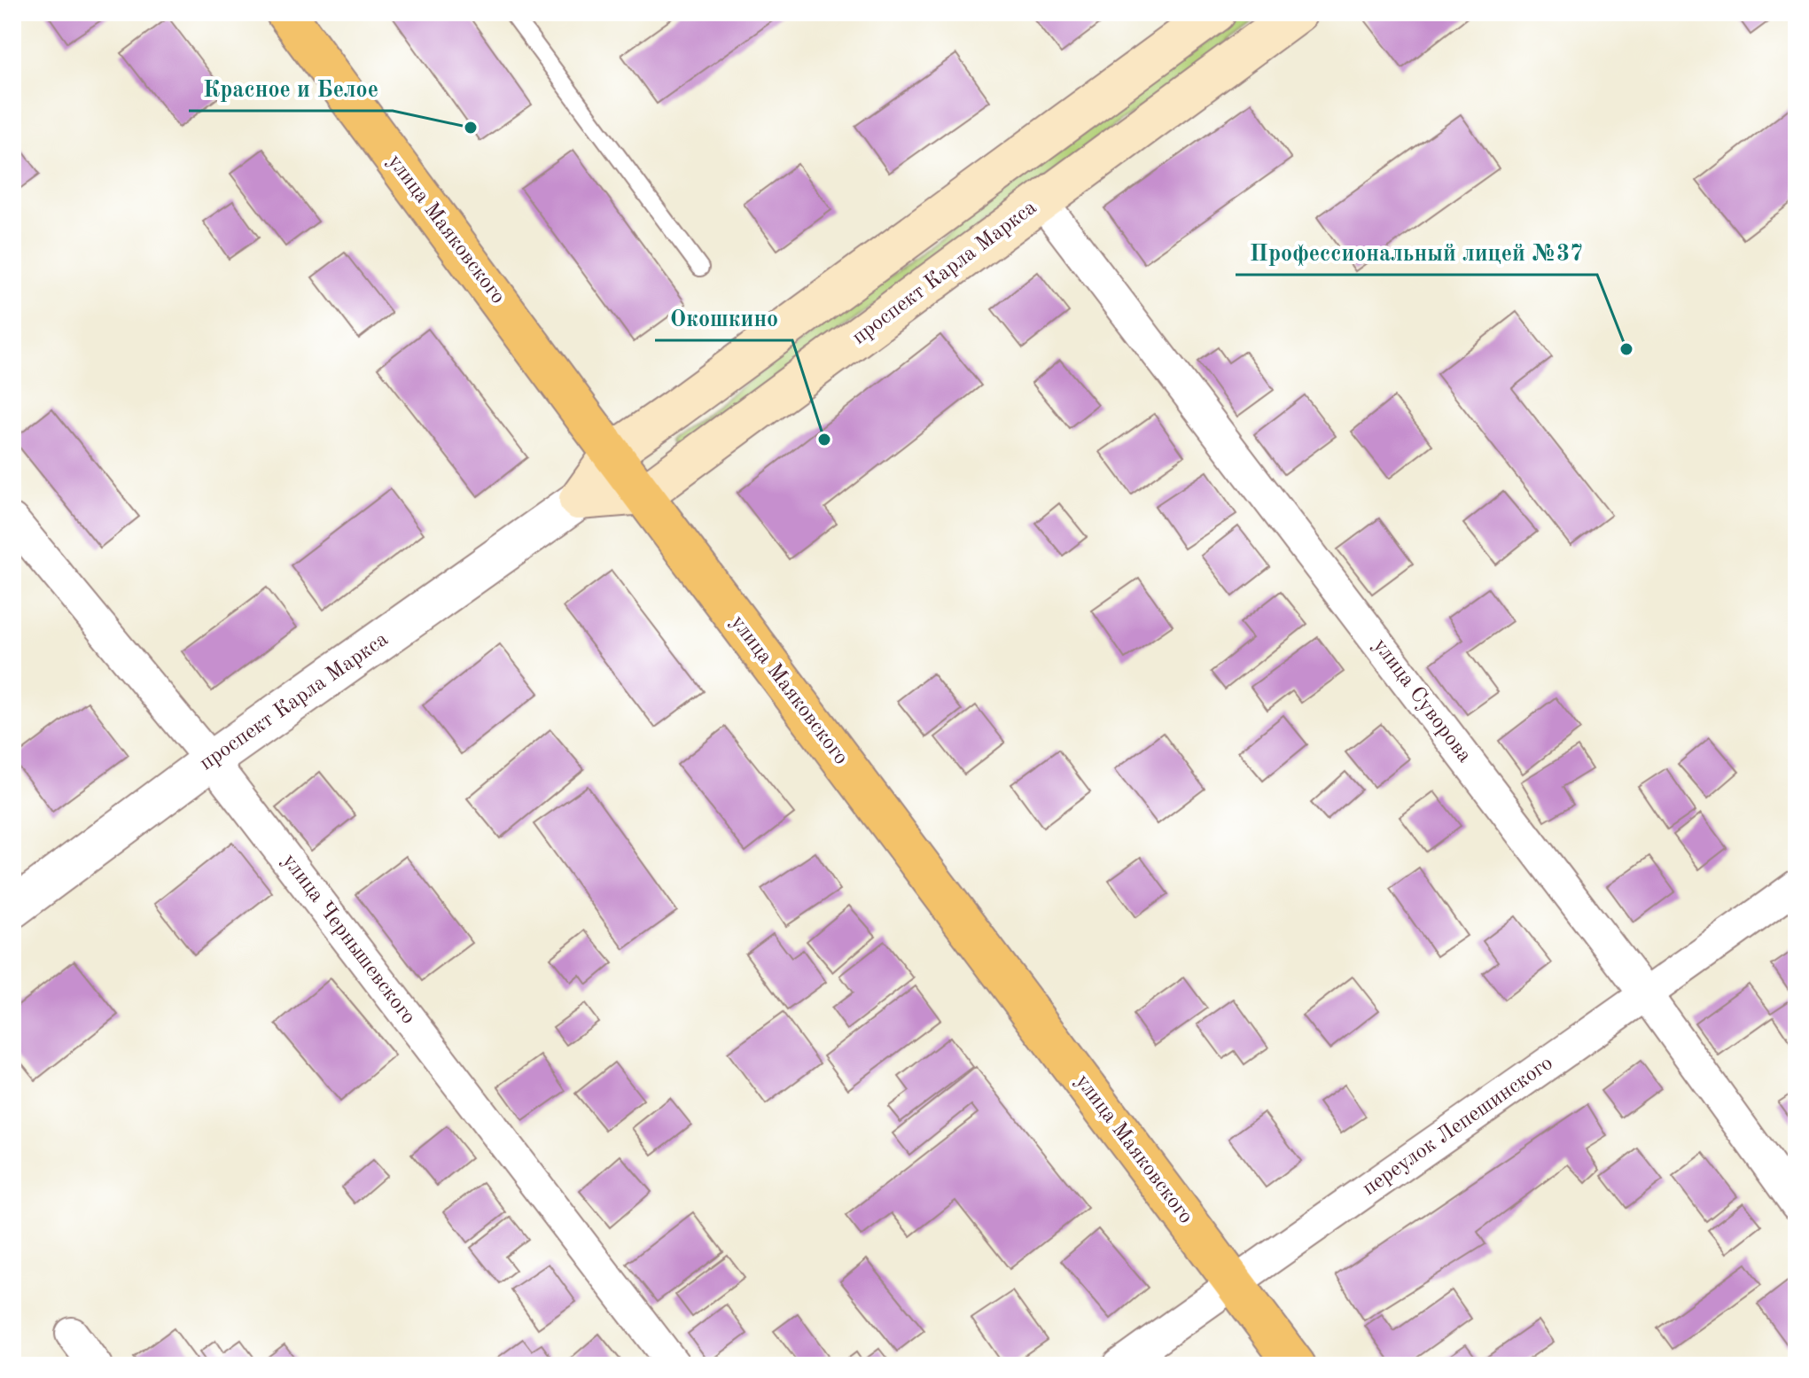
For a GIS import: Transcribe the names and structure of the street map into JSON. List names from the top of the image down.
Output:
{
  "streets": {
    "main road": ["улица Маяковского", "проспект Карла Маркса"],
    "street": ["улица Суворова", "улица Чернышевского", "переулок Лепешинского"]
  },
  "crossings": [
    ["улица Маяковского", "проспект Карла Маркса"],
    ["улица Маяковского", "переулок Лепешинского"],
    ["проспект Карла Маркса", "улица Суворова"],
    ["проспект Карла Маркса", "улица Чернышевского"],
    ["улица Суворова", "переулок Лепешинского"]
  ],
  "places": ["Красное и Белое", "Профессиональный лицей №37", "Окошкино"]
}
